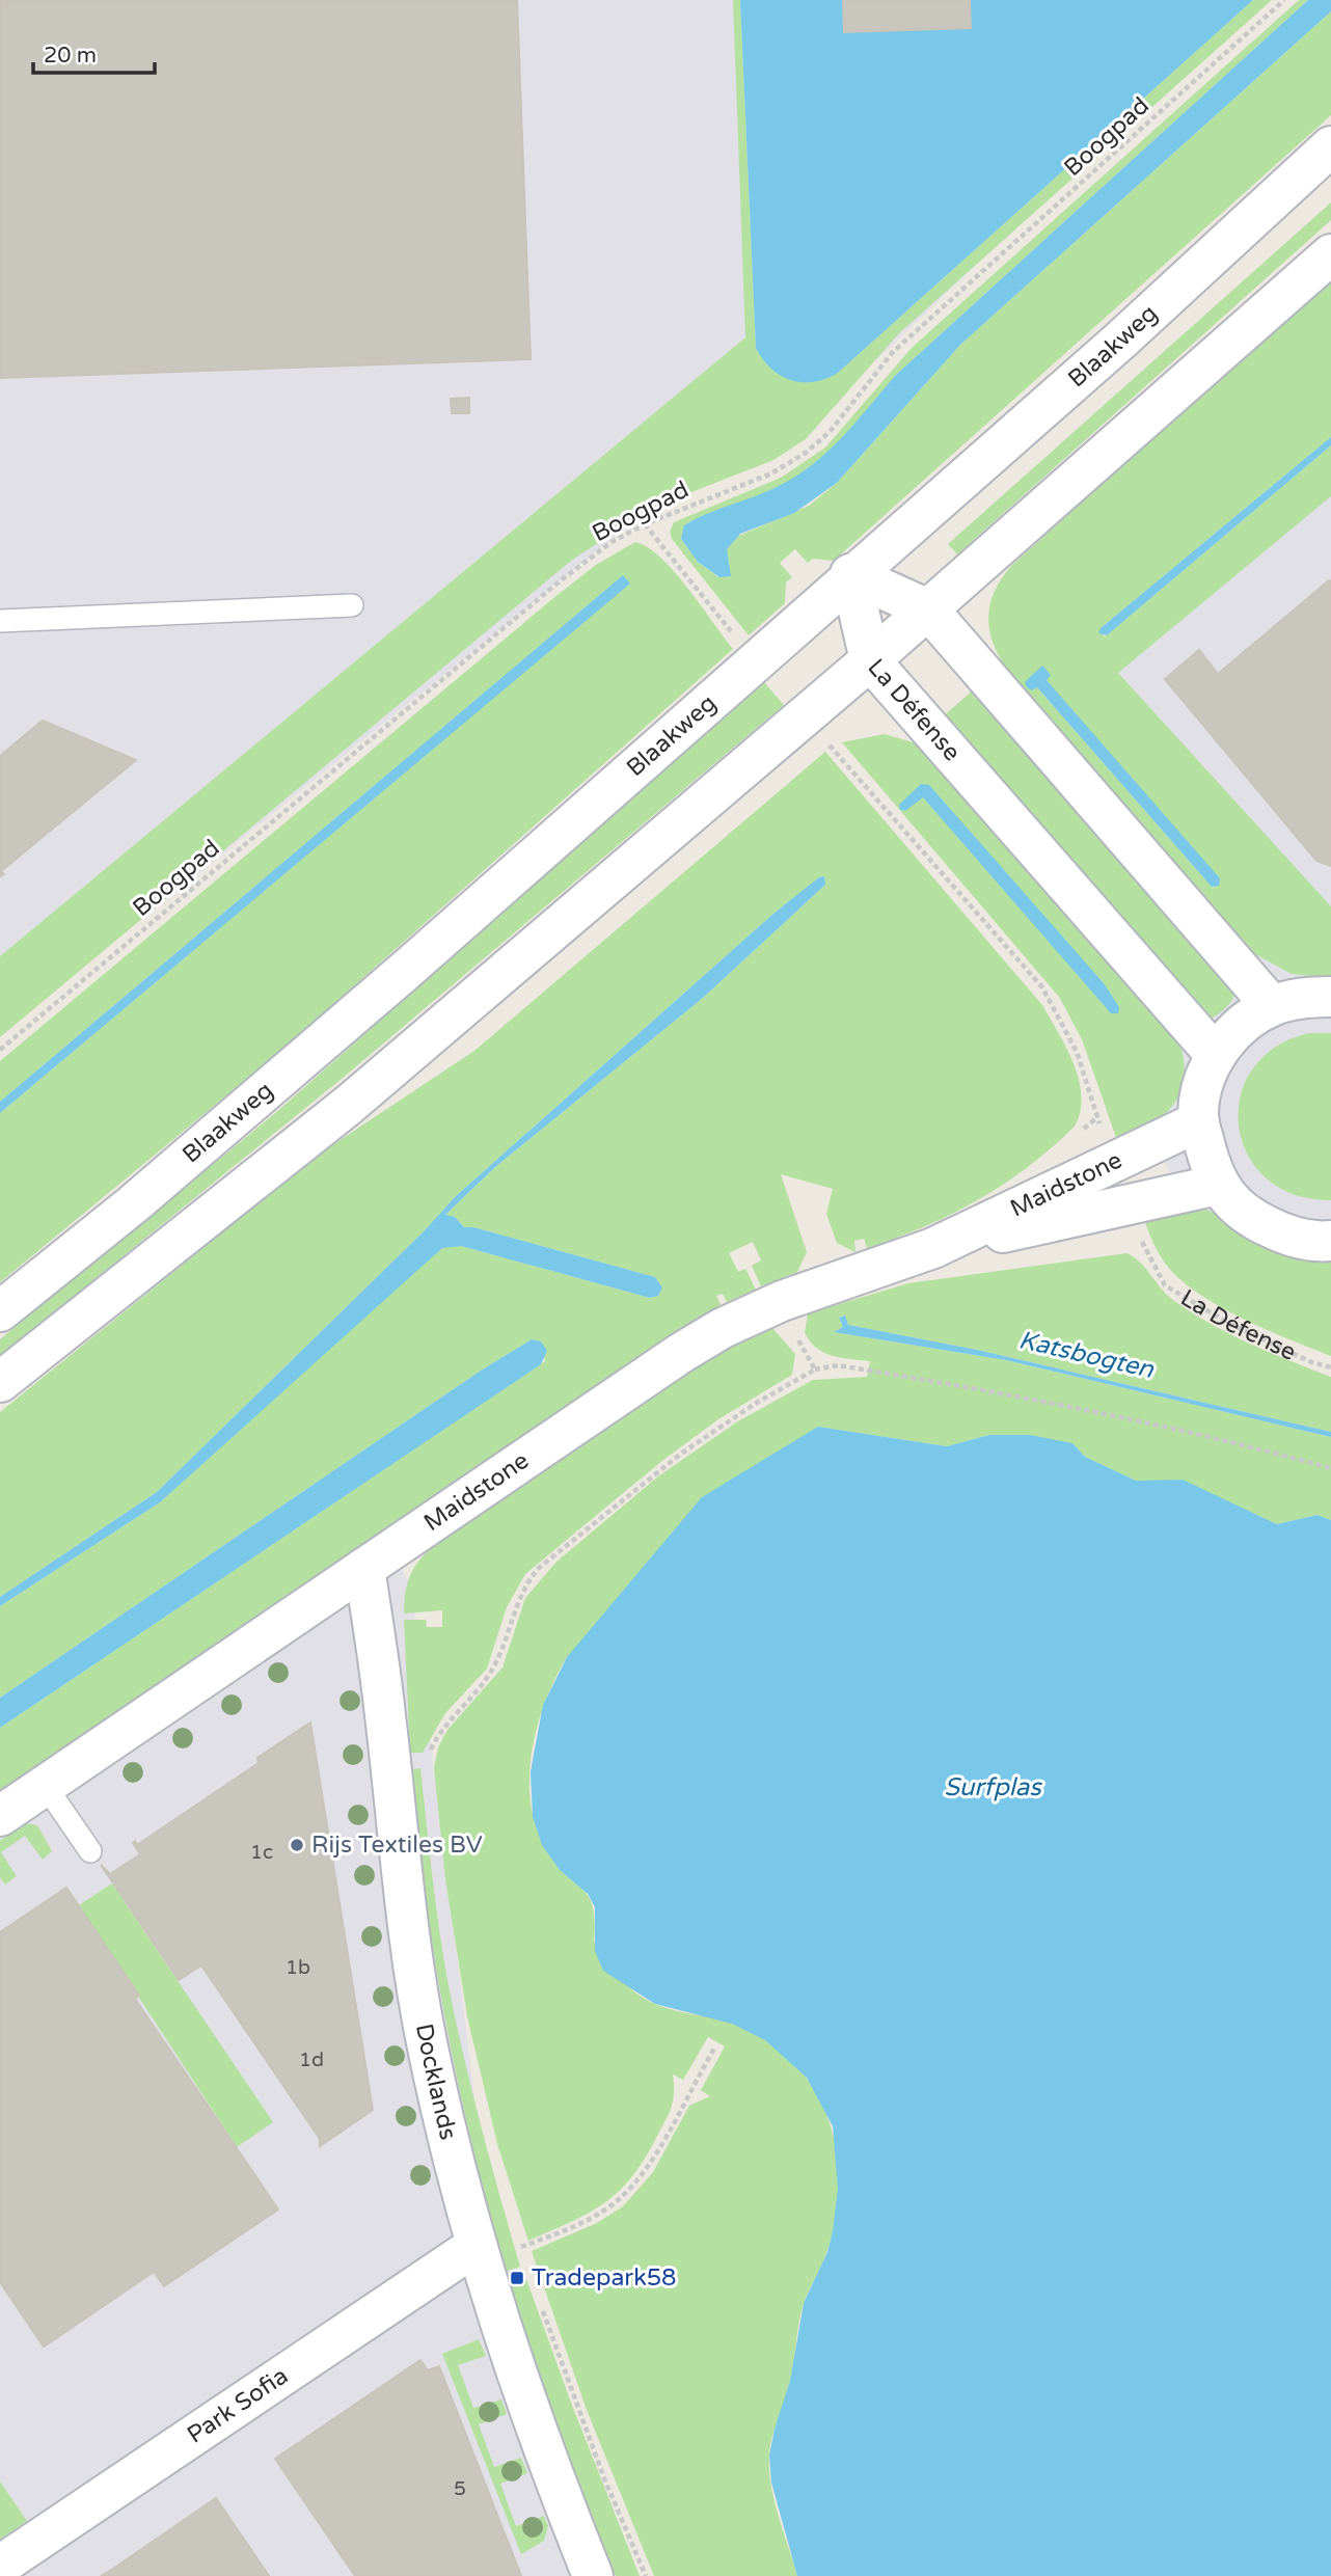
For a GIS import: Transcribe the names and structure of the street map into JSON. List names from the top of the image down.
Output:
{
  "streets": {
    "street": [
      "Blaakweg",
      "La Défense",
      "Maidstone",
      "Docklands",
      "Park Sofia"
    ],
    "path": ["Boogpad"]
  },
  "crossings": [
    ["Blaakweg", "La Défense"],
    ["La Défense", "Maidstone"],
    ["Maidstone", "Docklands"],
    ["Docklands", "Park Sofia"]
  ],
  "water": ["Katsbogten", "Surfplas"],
  "places": {
    "other": ["Rijs Textiles BV"],
    "transit": ["Tradepark58"]
  },
  "house_numbers": [
    "1c",
    "1b",
    "1d",
    "5"
  ],
  "scale_bar": "20 m"
}
